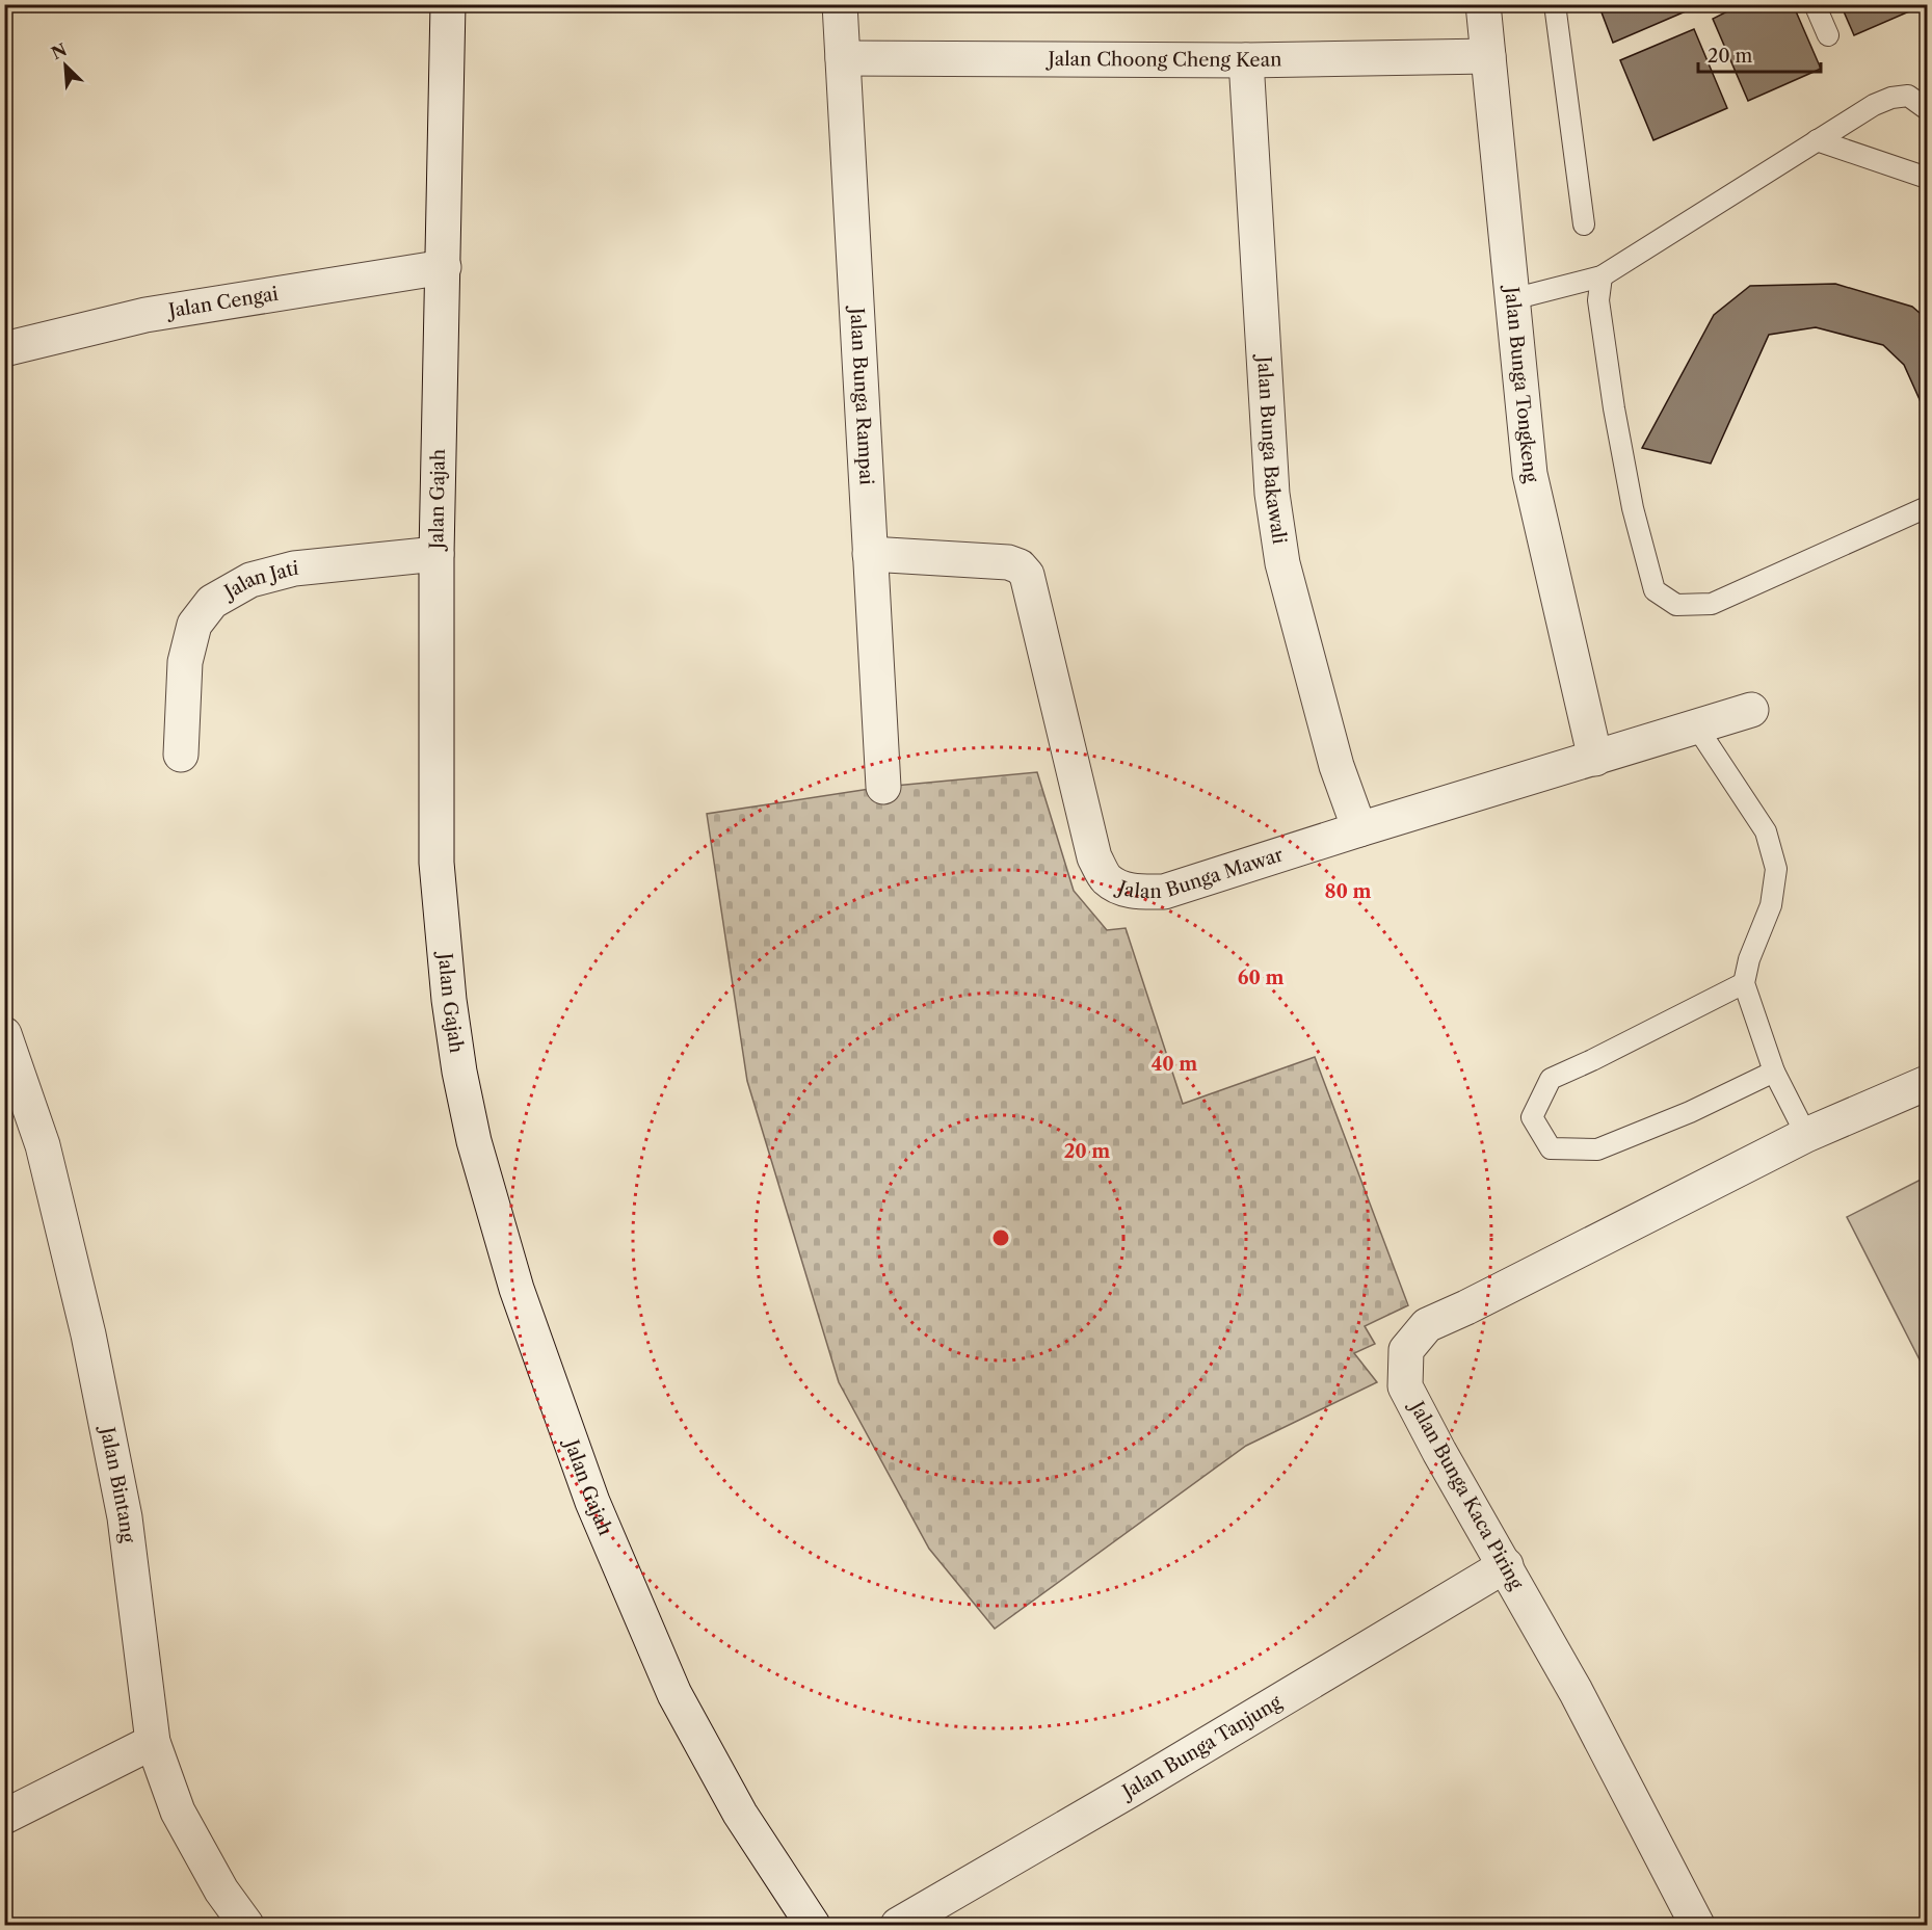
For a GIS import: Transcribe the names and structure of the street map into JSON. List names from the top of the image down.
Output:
{
  "streets": {
    "street": [
      "Jalan Choong Cheng Kean",
      "Jalan Cengai",
      "Jalan Bunga Tongkeng",
      "Jalan Bunga Rampai",
      "Jalan Bunga Bakawali",
      "Jalan Gajah",
      "Jalan Jati",
      "Jalan Bunga Mawar",
      "Jalan Bintang",
      "Jalan Bunga Kaca Piring",
      "Jalan Bunga Tanjung"
    ]
  },
  "crossings": [
    ["Jalan Choong Cheng Kean", "Jalan Bunga Tongkeng"],
    ["Jalan Choong Cheng Kean", "Jalan Bunga Rampai"],
    ["Jalan Choong Cheng Kean", "Jalan Bunga Bakawali"],
    ["Jalan Cengai", "Jalan Gajah"],
    ["Jalan Bunga Tongkeng", "Jalan Bunga Mawar"],
    ["Jalan Bunga Rampai", "Jalan Bunga Mawar"],
    ["Jalan Bunga Bakawali", "Jalan Bunga Mawar"],
    ["Jalan Gajah", "Jalan Jati"],
    ["Jalan Bunga Kaca Piring", "Jalan Bunga Tanjung"]
  ],
  "scale_bar": "20 m",
  "north": "top left",
  "rings": [
    "80 m",
    "60 m",
    "40 m",
    "20 m"
  ]
}
